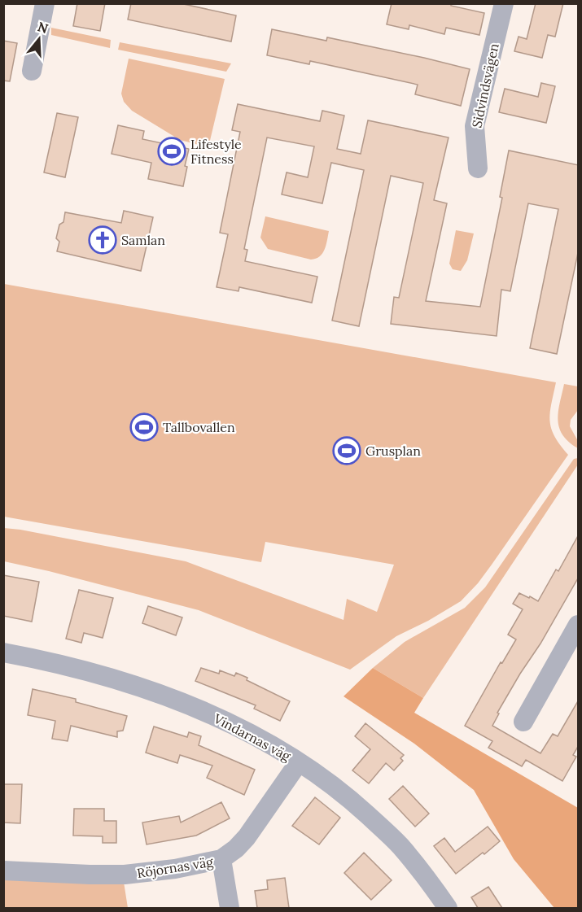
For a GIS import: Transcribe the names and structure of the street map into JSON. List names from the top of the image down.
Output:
{
  "streets": {
    "street": ["Sidvindsvägen", "Vindarnas väg", "Röjornas väg"]
  },
  "crossings": [
    ["Vindarnas väg", "Röjornas väg"]
  ],
  "places": {
    "sports": ["Lifestyle Fitness", "Tallbovallen", "Grusplan"],
    "church": ["Samlan"]
  },
  "north": "top"
}
